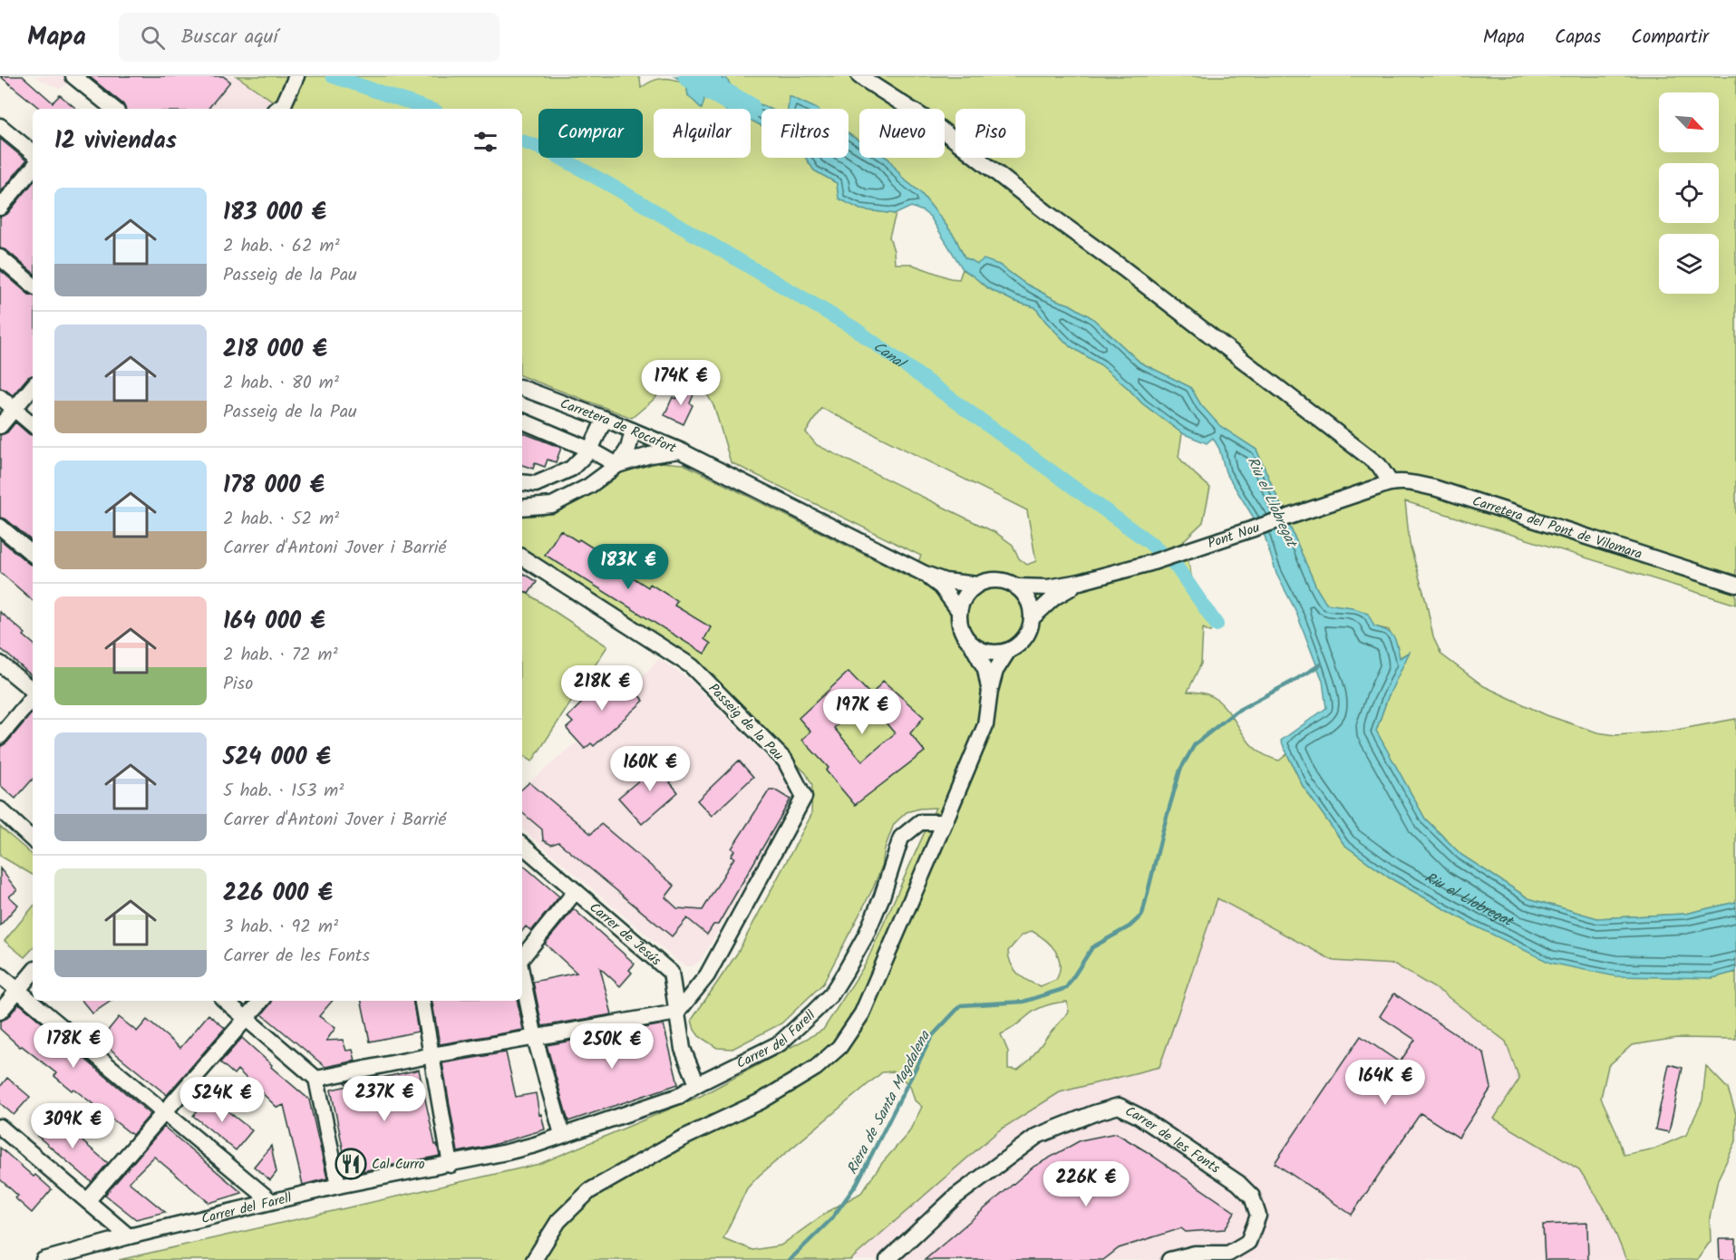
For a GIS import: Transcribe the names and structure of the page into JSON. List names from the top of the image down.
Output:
{
  "streets": {
    "street": [
      "Carretera de Rocafort",
      "Carretera del Pont de Vilomara",
      "Pont Nou",
      "Passeig de la Pau",
      "Carrer de Jesús",
      "Carrer del Farell",
      "Carrer de les Fonts"
    ]
  },
  "crossings": [
    ["Carretera del Pont de Vilomara", "Pont Nou"],
    ["Passeig de la Pau", "Carrer de Jesús"],
    ["Carrer de Jesús", "Carrer del Farell"]
  ],
  "water": ["Canal", "Riu el Llobregat", "Riera de Santa Magdalena"],
  "places": {
    "restaurant": ["Cal Curro"]
  },
  "north": "bottom right",
  "page": {
    "header": "Mapa",
    "search": "Buscar aquí",
    "nav": ["Mapa", "Capas", "Compartir"],
    "chip": [
      "Comprar",
      "Alquilar",
      "Filtros",
      "Nuevo",
      "Piso"
    ],
    "heading": "12 viviendas",
    "list": [
      {
        "name": "183 000 €",
        "note": "2 hab. · 62 m² · Passeig de la Pau"
      },
      {
        "name": "218 000 €",
        "note": "2 hab. · 80 m² · Passeig de la Pau"
      },
      {
        "name": "178 000 €",
        "note": "2 hab. · 52 m² · Carrer d'Antoni Jover i Barrié"
      },
      {
        "name": "164 000 €",
        "note": "2 hab. · 72 m² · Piso"
      },
      {
        "name": "524 000 €",
        "note": "5 hab. · 153 m² · Carrer d'Antoni Jover i Barrié"
      },
      {
        "name": "226 000 €",
        "note": "3 hab. · 92 m² · Carrer de les Fonts"
      }
    ],
    "price": [
      "174K €",
      "183K €",
      "218K €",
      "197K €",
      "160K €",
      "178K €",
      "250K €",
      "164K €",
      "237K €",
      "524K €",
      "309K €",
      "226K €"
    ]
  }
}
